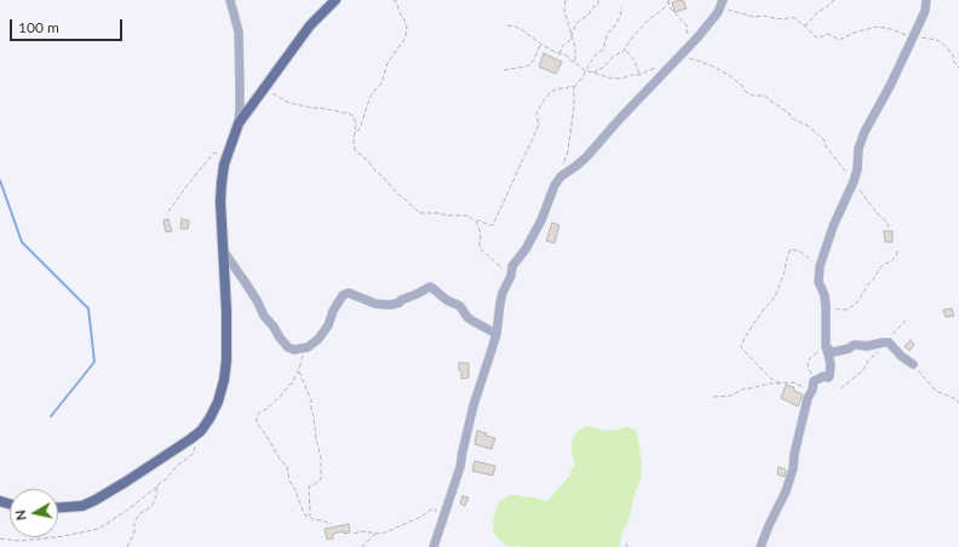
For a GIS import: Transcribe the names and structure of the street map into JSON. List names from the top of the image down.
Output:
{
  "scale_bar": "100 m",
  "north": "left"
}
